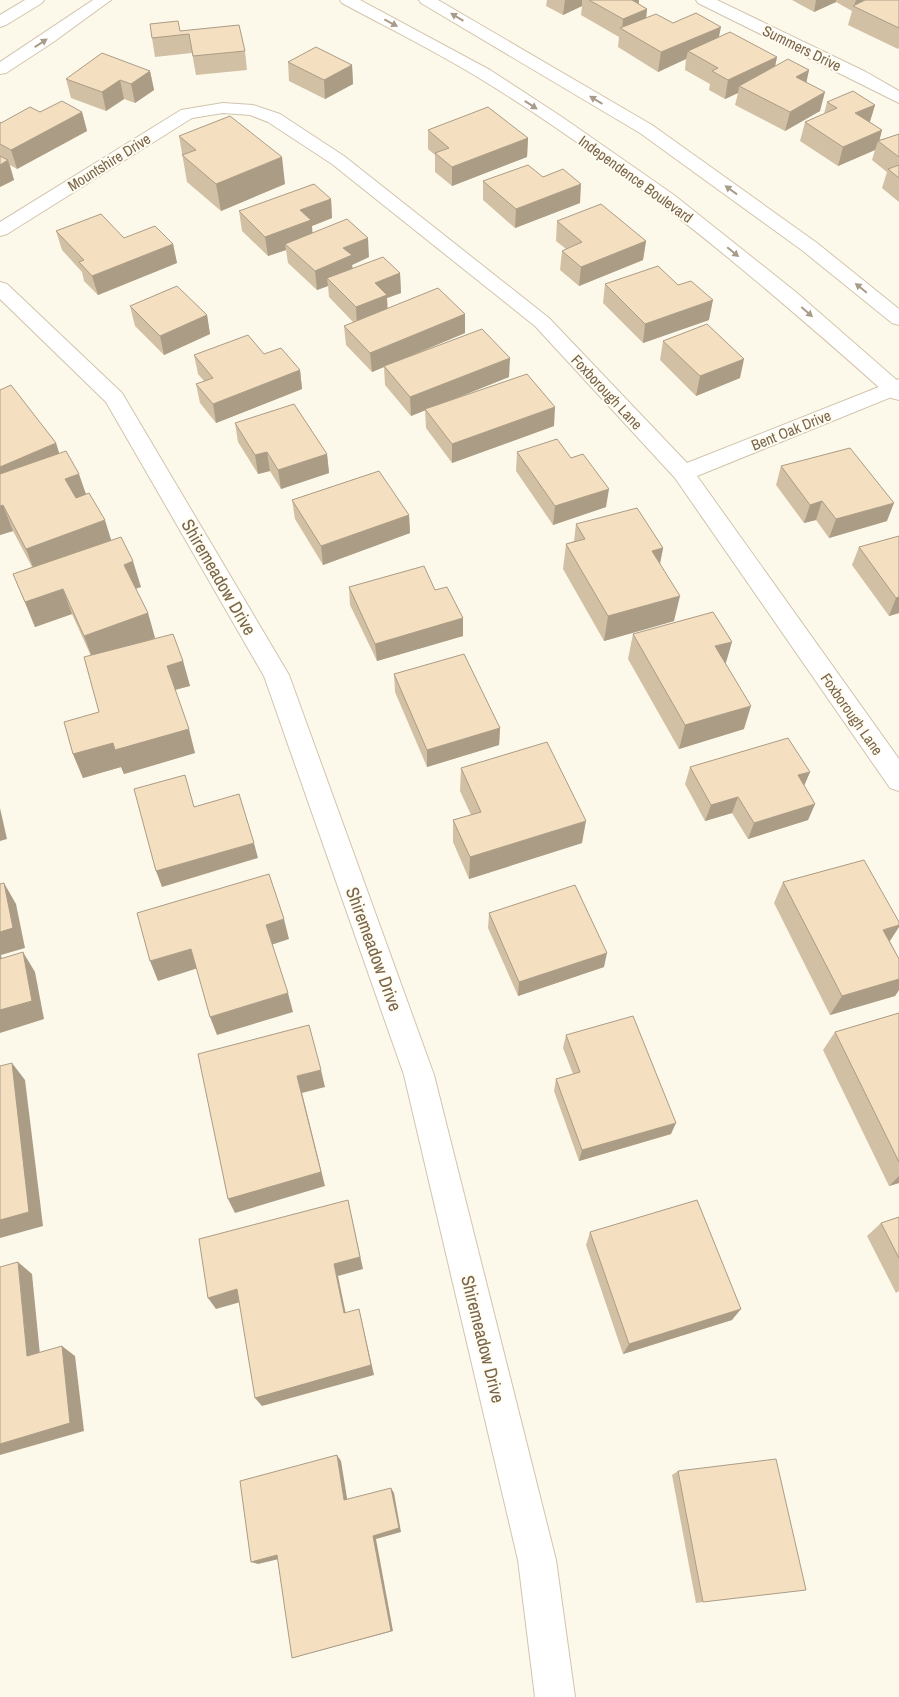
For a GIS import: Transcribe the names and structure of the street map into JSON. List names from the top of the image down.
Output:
{
  "streets": {
    "street": [
      "Summers Drive",
      "Mountshire Drive",
      "Independence Boulevard",
      "Foxborough Lane",
      "Bent Oak Drive",
      "Shiremeadow Drive"
    ]
  },
  "crossings": [
    ["Mountshire Drive", "Foxborough Lane"],
    ["Independence Boulevard", "Bent Oak Drive"],
    ["Foxborough Lane", "Bent Oak Drive"]
  ]
}
